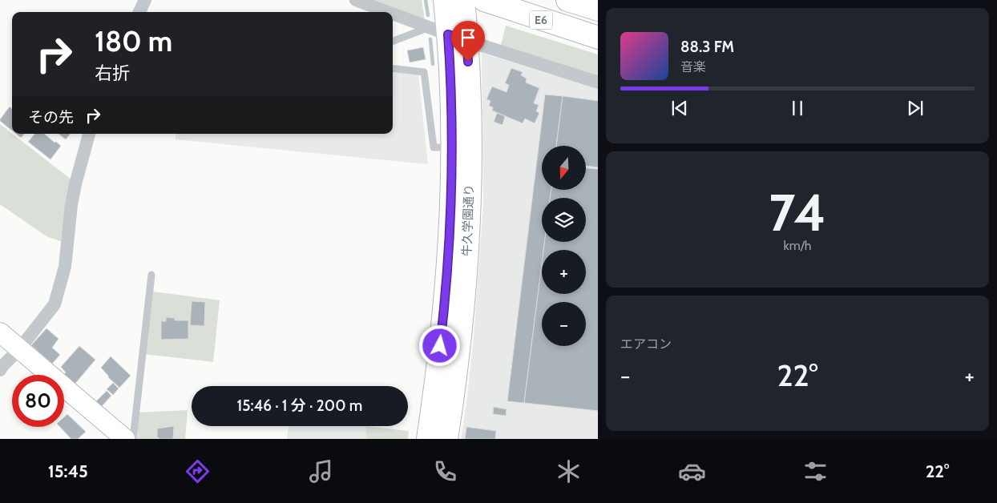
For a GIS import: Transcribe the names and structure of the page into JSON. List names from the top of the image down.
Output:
{
  "streets": {
    "highway": ["E6", "牛久学園通り"]
  },
  "north": "bottom",
  "page": {
    "turn": ["180 m", "右折"],
    "song": ["88.3 FM", "音楽"],
    "then": "その先",
    "map_buttons": ["+", "−"],
    "tile": [
      ["74", "km/h"],
      "エアコン"
    ],
    "heat": ["−", "22°", "+"],
    "limit": "80",
    "trip": "15:46 · 1 分 · 200 m",
    "tabs": ["15:45", "22°"]
  }
}
